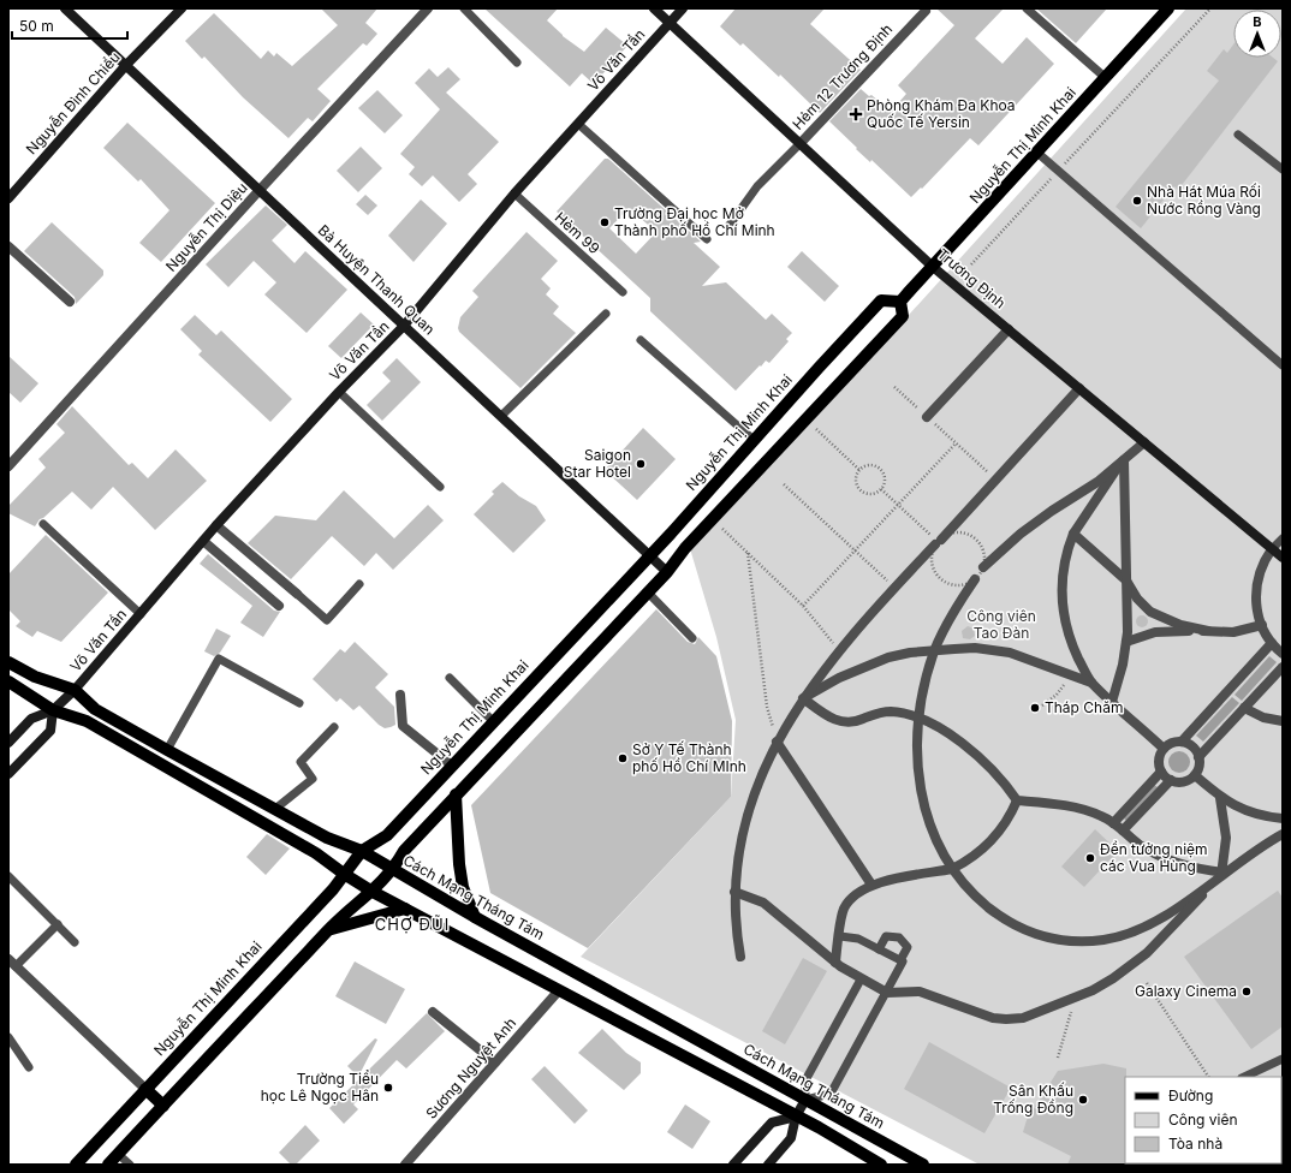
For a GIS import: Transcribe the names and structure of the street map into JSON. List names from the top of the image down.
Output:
{
  "streets": {
    "main road": ["Nguyễn Thị Minh Khai", "Cách Mạng Tháng Tám"],
    "street": [
      "Võ Văn Tần",
      "Hẻm 12 Trương Ðịnh",
      "Nguyễn Đình Chiểu",
      "Nguyễn Thị Diệu",
      "Trương Định",
      "Bà Huyện Thanh Quan",
      "Sương Nguyệt Anh"
    ],
    "lane": ["Hẻm 99"]
  },
  "crossings": [
    ["Võ Văn Tần", "Hẻm 99"],
    ["Võ Văn Tần", "Trương Định"],
    ["Võ Văn Tần", "Bà Huyện Thanh Quan"],
    ["Võ Văn Tần", "Cách Mạng Tháng Tám"],
    ["Hẻm 12 Trương Ðịnh", "Trương Định"],
    ["Nguyễn Đình Chiểu", "Bà Huyện Thanh Quan"],
    ["Nguyễn Thị Minh Khai", "Trương Định"],
    ["Nguyễn Thị Minh Khai", "Bà Huyện Thanh Quan"],
    ["Nguyễn Thị Minh Khai", "Cách Mạng Tháng Tám"],
    ["Nguyễn Thị Diệu", "Bà Huyện Thanh Quan"]
  ],
  "districts": ["CHỢ ĐŨI"],
  "parks": ["Công viên Tao Đàn"],
  "places": {
    "health": ["Phòng Khám Đa Khoa Quốc Tế Yersin"],
    "other": [
      "Nhà Hát Múa Rối Nước Rồng Vàng",
      "Trường Đại học Mở Thành phố Hồ Chí Minh",
      "Saigon Star Hotel",
      "Tháp Chăm",
      "Sở Y Tế Thành phố Hồ Chí MInh",
      "Đền tưởng niệm các Vua Hùng",
      "Galaxy Cinema",
      "Trường Tiểu học Lê Ngọc Hân",
      "Sân Khấu Trống Đồng"
    ]
  },
  "legend": ["Đường", "Công viên", "Tòa nhà"],
  "scale_bar": "50 m",
  "north": "top"
}
